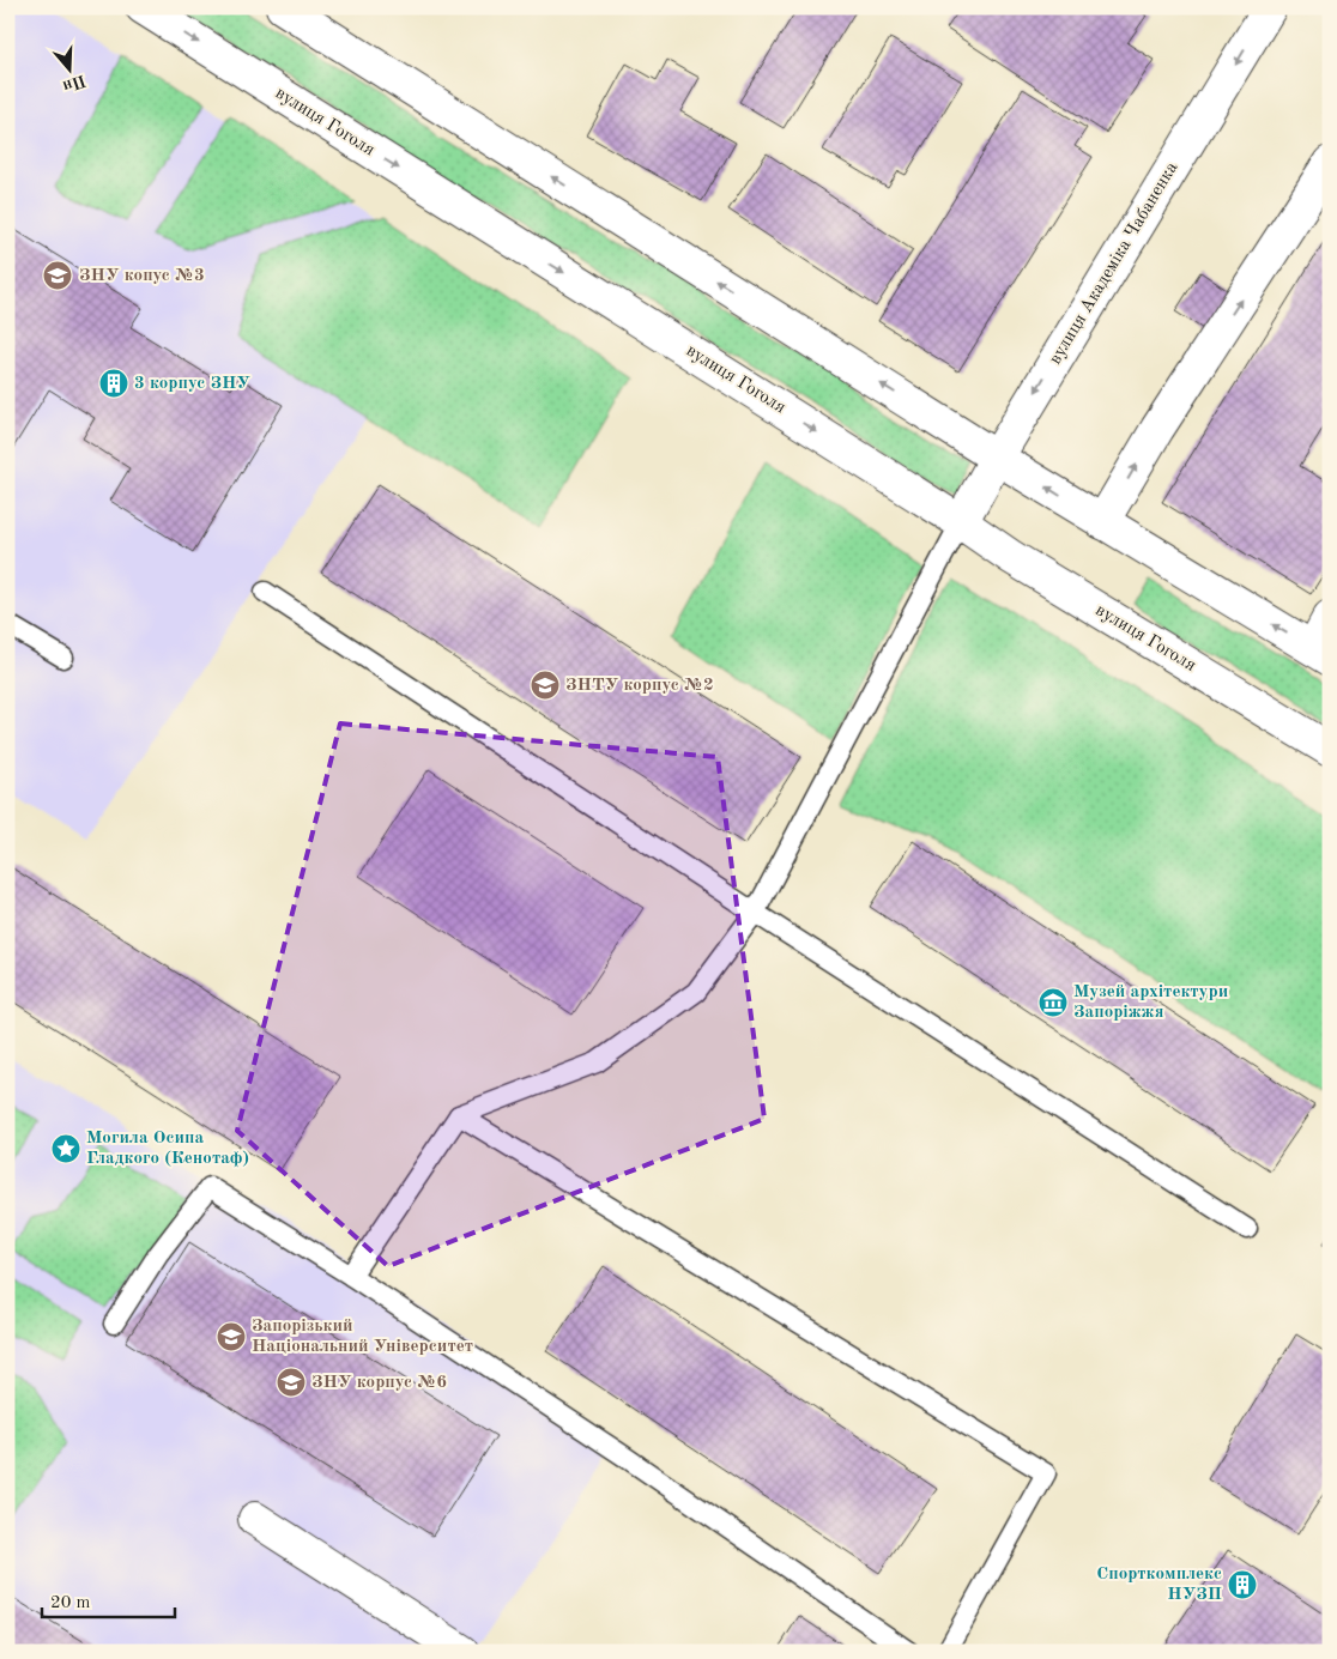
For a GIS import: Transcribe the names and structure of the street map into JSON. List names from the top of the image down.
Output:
{
  "streets": {
    "street": ["вулиця Гоголя", "вулиця Академіка Чабаненка"]
  },
  "crossings": [
    ["вулиця Гоголя", "вулиця Академіка Чабаненка"]
  ],
  "places": {
    "school or university": [
      "ЗНУ копус №3",
      "ЗНТУ корпус №2",
      "Запорізький Національний Університет",
      "ЗНУ корпус №6"
    ],
    "building": ["3 корпус ЗНУ", "Спорткомплекс НУЗП"],
    "museum": ["Музей архітектури Запоріжжя"],
    "place": ["Могила Осипа Гладкого (Кенотаф)"]
  },
  "scale_bar": "20 m",
  "north": "bottom"
}
